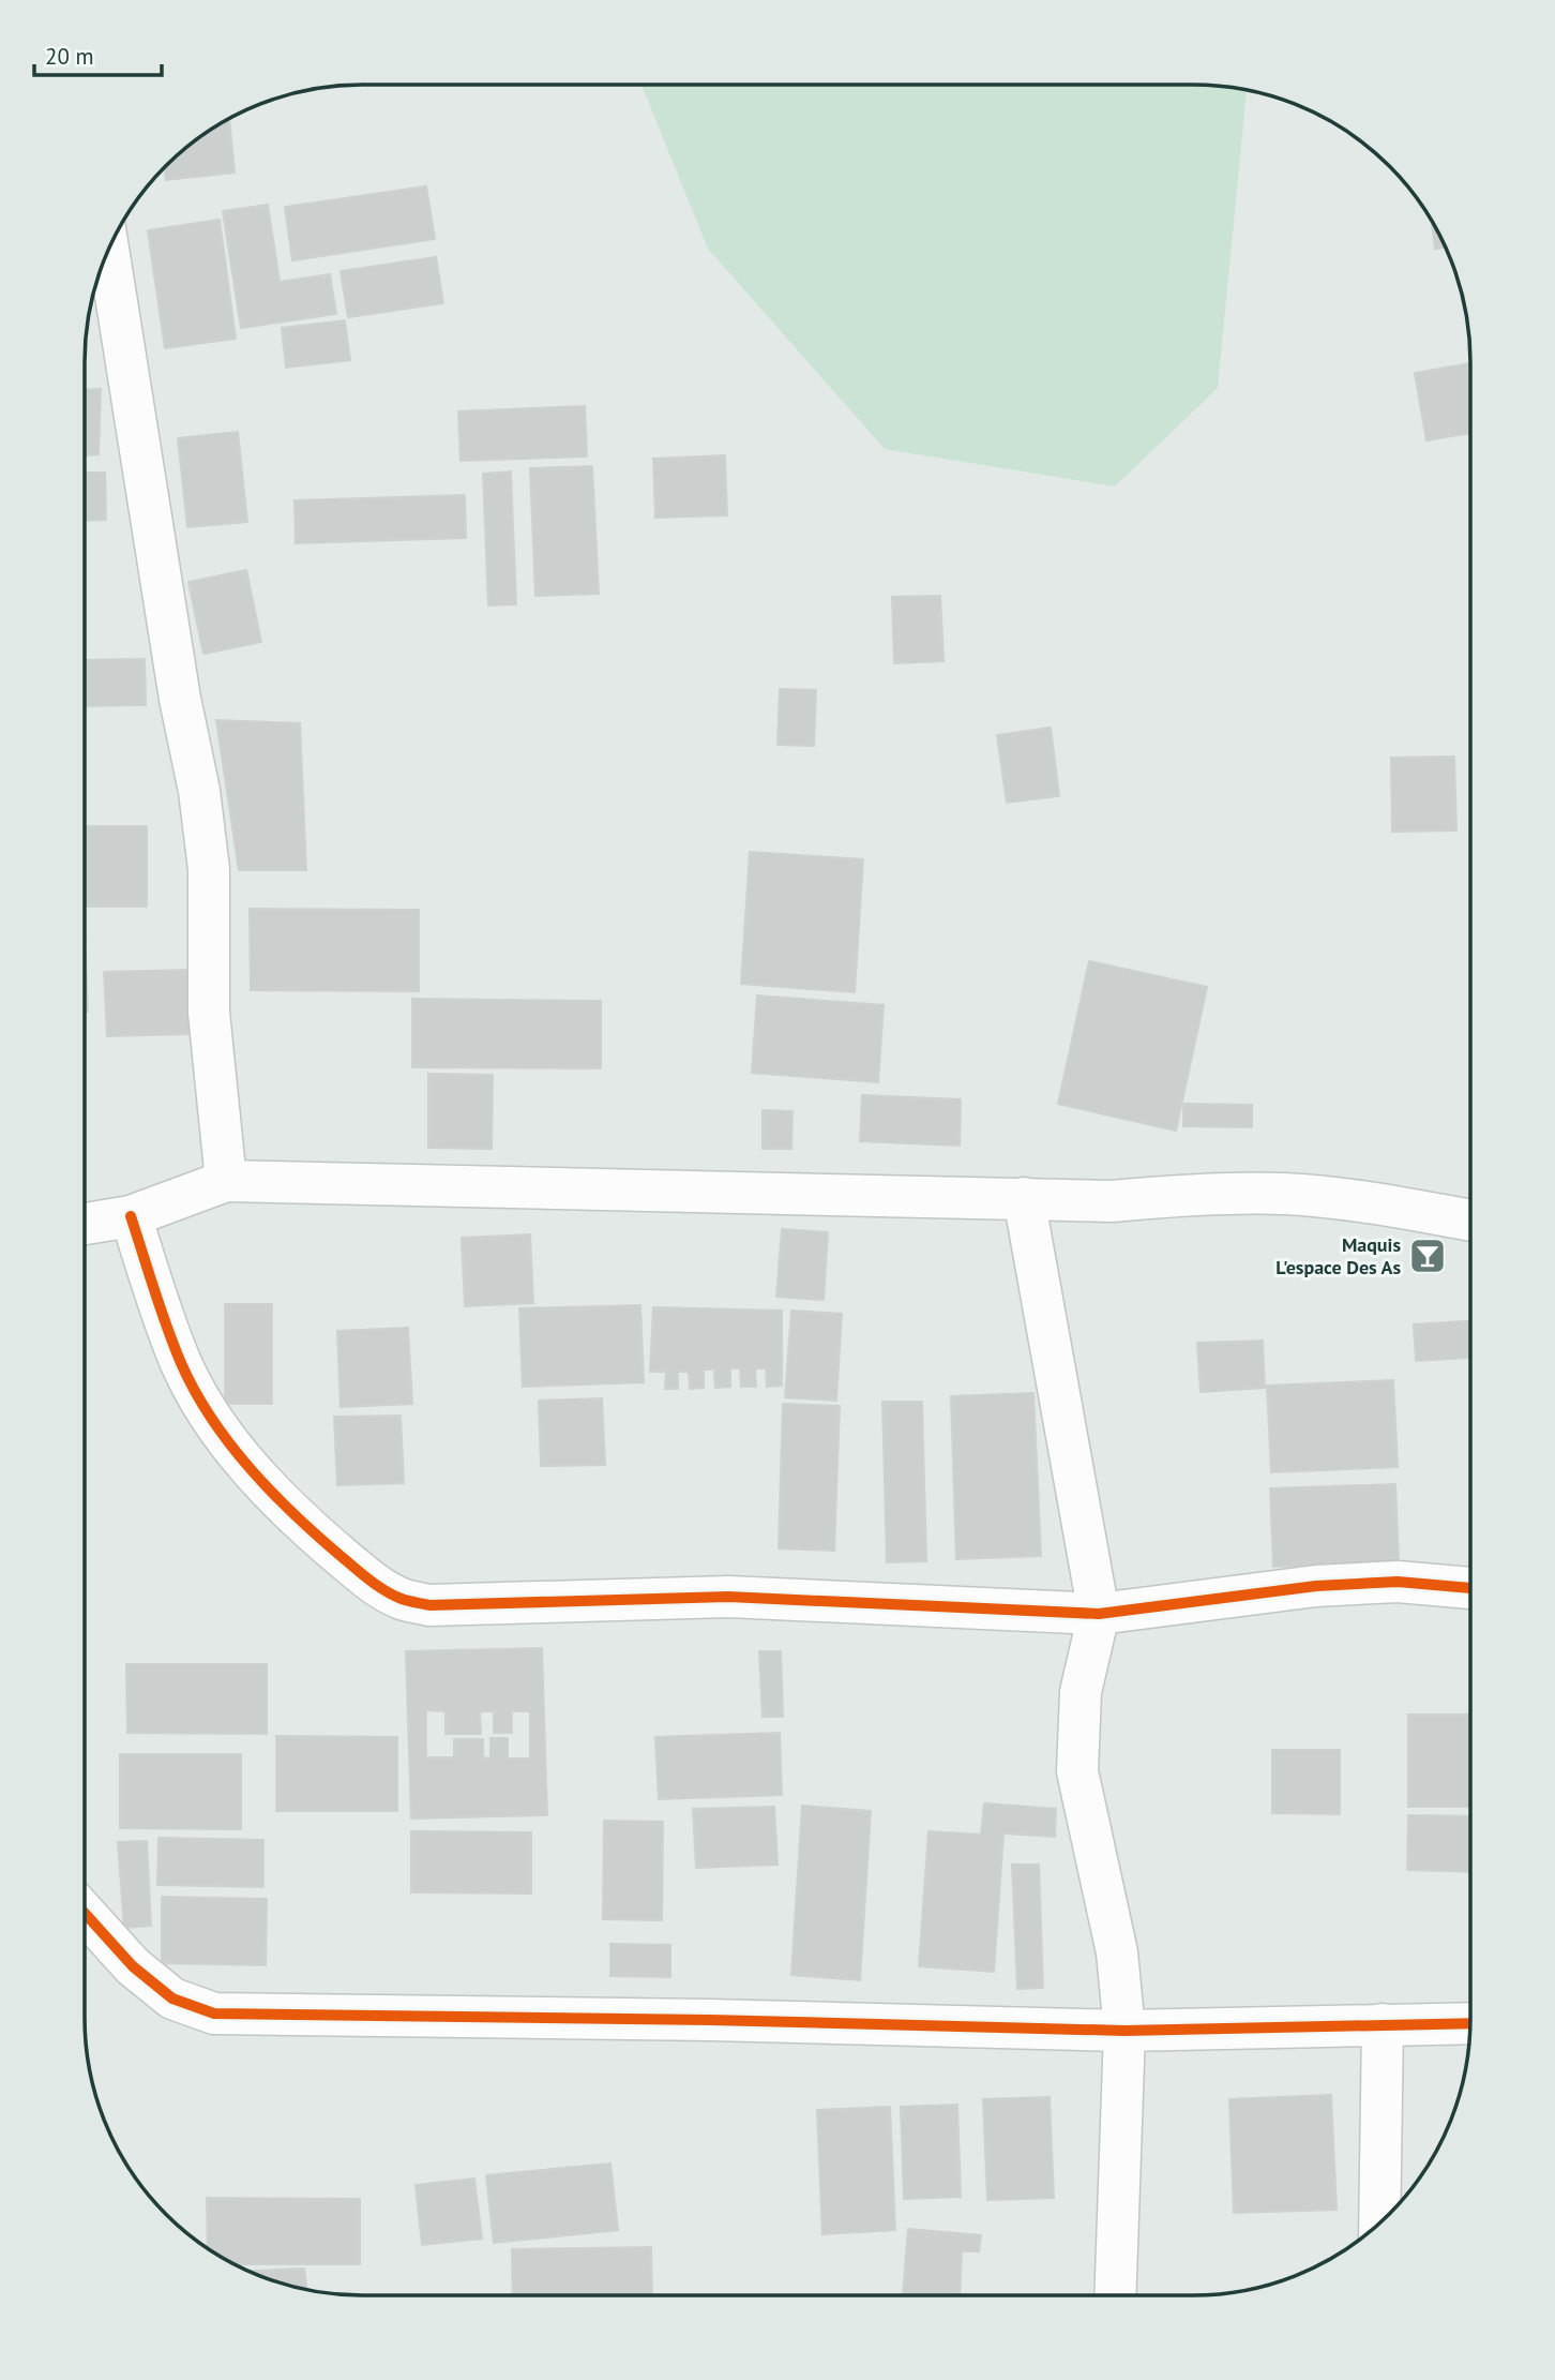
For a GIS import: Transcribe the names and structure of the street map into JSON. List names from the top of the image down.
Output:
{
  "places": {
    "bar": ["Maquis L'espace Des As"]
  },
  "scale_bar": "20 m"
}
